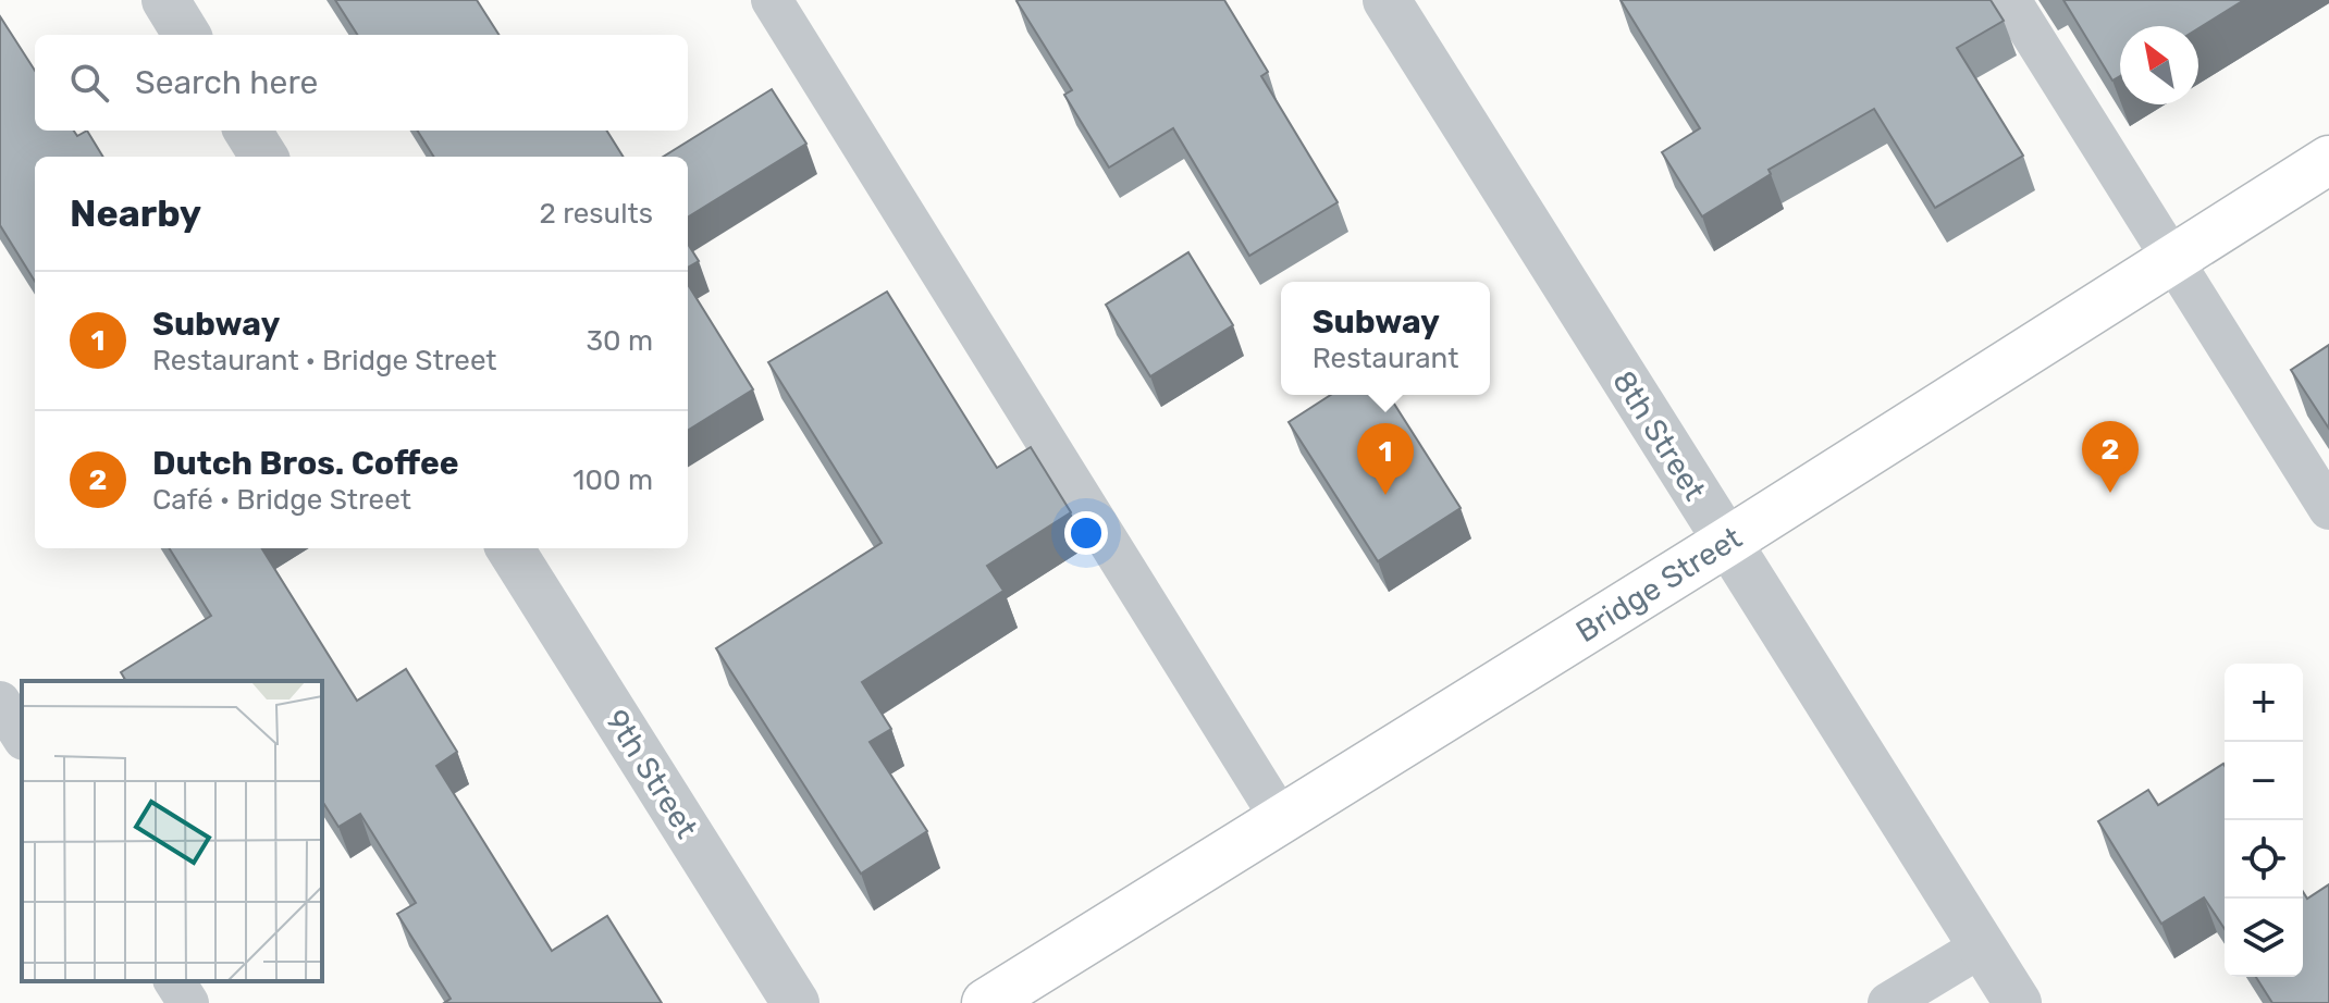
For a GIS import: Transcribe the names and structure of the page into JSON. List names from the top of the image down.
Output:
{
  "streets": {
    "highway": ["Bridge Street"],
    "street": ["8th Street", "9th Street"]
  },
  "crossings": [
    ["8th Street", "Bridge Street"]
  ],
  "north": "top left",
  "page": {
    "search": "Search here",
    "heading": ["Nearby", "2 results"],
    "list": [
      {
        "mark": "1",
        "name": "Subway",
        "note": "Restaurant · Bridge Street",
        "value": "30 m"
      },
      {
        "mark": "2",
        "name": "Dutch Bros. Coffee",
        "note": "Café · Bridge Street",
        "value": "100 m"
      }
    ],
    "popup": ["Subway", "Restaurant"],
    "pins": ["2", "1"],
    "map_buttons": ["+", "−"]
  }
}
